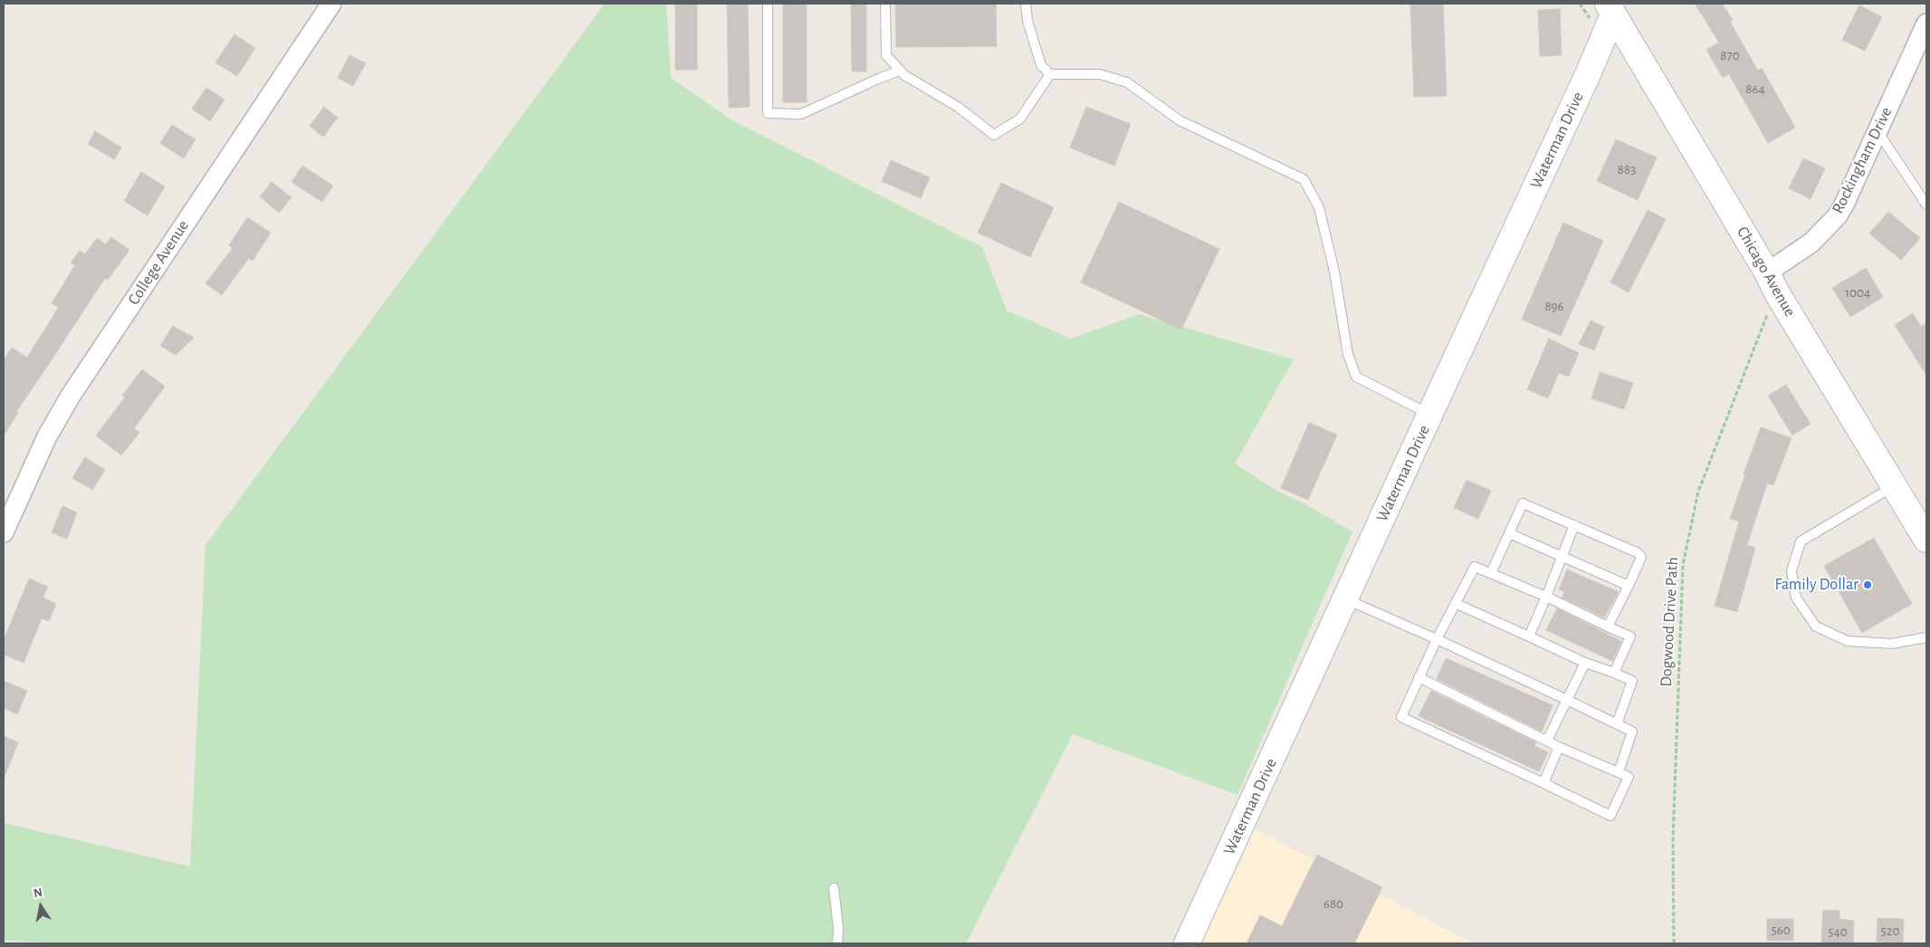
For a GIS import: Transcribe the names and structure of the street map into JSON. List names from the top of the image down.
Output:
{
  "streets": {
    "street": [
      "Waterman Drive",
      "Rockingham Drive",
      "College Avenue",
      "Chicago Avenue"
    ],
    "path": ["Dogwood Drive Path"]
  },
  "crossings": [
    ["Waterman Drive", "Chicago Avenue"],
    ["Rockingham Drive", "Chicago Avenue"],
    ["Rockingham Drive", "Dogwood Drive Path"],
    ["Chicago Avenue", "Dogwood Drive Path"]
  ],
  "places": ["Family Dollar"],
  "house_numbers": [
    "870",
    "864",
    "883",
    "1004",
    "896",
    "680",
    "560",
    "520",
    "540"
  ],
  "north": "top"
}
